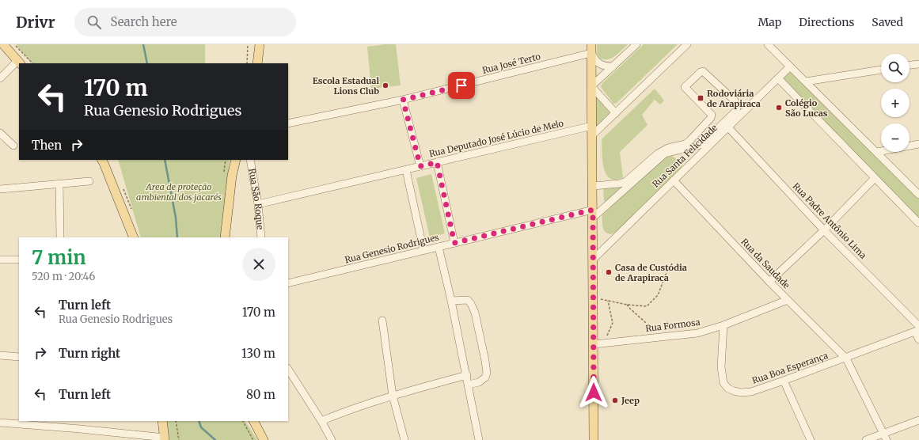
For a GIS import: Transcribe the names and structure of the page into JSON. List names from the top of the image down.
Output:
{
  "streets": {
    "street": [
      "Rua José Terto",
      "Rua Deputado José Lúcio de Melo",
      "Rua Santa Felicidade",
      "Rua São Roque",
      "Rua Padre Antônio Lima",
      "Rua Genesio Rodrigues",
      "Rua da Saudade",
      "Rua Formosa",
      "Rua Boa Esperança"
    ]
  },
  "crossings": [
    ["Rua Deputado José Lúcio de Melo", "Rua São Roque"],
    ["Rua Santa Felicidade", "Rua Padre Antônio Lima"],
    ["Rua Santa Felicidade", "Rua da Saudade"],
    ["Rua Padre Antônio Lima", "Rua Boa Esperança"],
    ["Rua da Saudade", "Rua Formosa"],
    ["Rua da Saudade", "Rua Boa Esperança"],
    ["Rua Formosa", "Rua Boa Esperança"]
  ],
  "parks": ["Area de proteção ambiental dos jacarés"],
  "places": {
    "other": [
      "Escola Estadual Lions Club",
      "Colégio São Lucas",
      "Casa de Custódia de Arapiraca",
      "Jeep"
    ],
    "transit": ["Rodoviária de Arapiraca"]
  },
  "page": {
    "header": "Drivr",
    "search": "Search here",
    "nav": ["Map", "Directions", "Saved"],
    "map_buttons": ["+", "−"],
    "turn": ["170 m", "Rua Genesio Rodrigues"],
    "then": "Then",
    "heading": ["7 min", "520 m · 20:46"],
    "list": [
      {
        "name": "Turn left",
        "note": "Rua Genesio Rodrigues",
        "value": "170 m"
      },
      {
        "name": "Turn right",
        "value": "130 m"
      },
      {
        "name": "Turn left",
        "value": "80 m"
      }
    ]
  }
}
